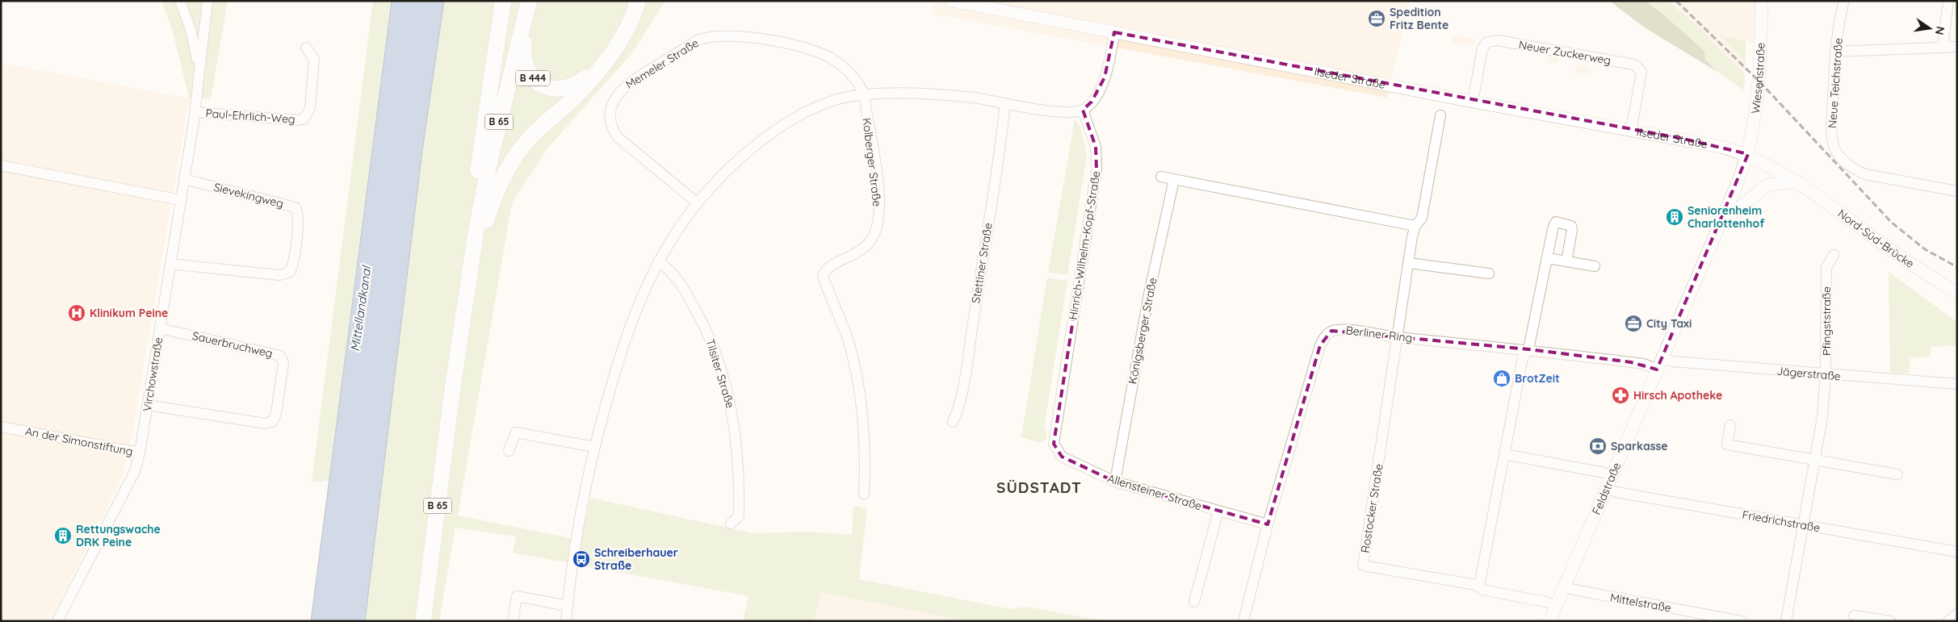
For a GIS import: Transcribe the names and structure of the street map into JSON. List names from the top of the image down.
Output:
{
  "streets": {
    "main road": ["B 444", "B 65"],
    "street": [
      "Neuer Zuckerweg",
      "Memeler Straße",
      "Ilseder Straße",
      "Wiesenstraße",
      "Neue Teichstraße",
      "Paul-Ehrlich-Weg",
      "Kolberger Straße",
      "Sievekingweg",
      "Nord-Süd-Brücke",
      "Hinrich-Wilhelm-Kopf-Straße",
      "Stettiner Straße",
      "Pfingststraße",
      "Königsberger Straße",
      "Berliner Ring",
      "Sauerbruchweg",
      "Tilsiter Straße",
      "Jägerstraße",
      "Virchowstraße",
      "An der Simonstiftung",
      "Feldstraße",
      "Allensteiner Straße",
      "Rostocker Straße",
      "Friedrichstraße",
      "Mittelstraße"
    ]
  },
  "crossings": [
    ["Neuer Zuckerweg", "Ilseder Straße"],
    ["Memeler Straße", "Kolberger Straße"],
    ["Ilseder Straße", "Wiesenstraße"],
    ["Ilseder Straße", "Nord-Süd-Brücke"],
    ["Ilseder Straße", "Feldstraße"],
    ["B 444", "B 65"],
    ["Wiesenstraße", "Feldstraße"],
    ["Paul-Ehrlich-Weg", "Virchowstraße"],
    ["Sievekingweg", "Virchowstraße"],
    ["Hinrich-Wilhelm-Kopf-Straße", "Allensteiner Straße"],
    ["Pfingststraße", "Jägerstraße"],
    ["Pfingststraße", "Friedrichstraße"],
    ["Königsberger Straße", "Allensteiner Straße"],
    ["Berliner Ring", "Feldstraße"],
    ["Berliner Ring", "Allensteiner Straße"],
    ["Berliner Ring", "Rostocker Straße"],
    ["Sauerbruchweg", "Virchowstraße"],
    ["Jägerstraße", "Feldstraße"],
    ["Virchowstraße", "An der Simonstiftung"],
    ["Feldstraße", "Rostocker Straße"],
    ["Feldstraße", "Friedrichstraße"],
    ["Feldstraße", "Mittelstraße"]
  ],
  "districts": ["SÜDSTADT"],
  "water": ["Mittellandkanal"],
  "places": {
    "office": ["Spedition Fritz Bente", "City Taxi"],
    "building": ["Seniorenheim Charlottenhof", "Rettungswache DRK Peine"],
    "hospital": ["Klinikum Peine"],
    "shop": ["BrotZeit"],
    "pharmacy": ["Hirsch Apotheke"],
    "bank": ["Sparkasse"],
    "bus stop": ["Schreiberhauer Straße"]
  },
  "north": "right"
}
